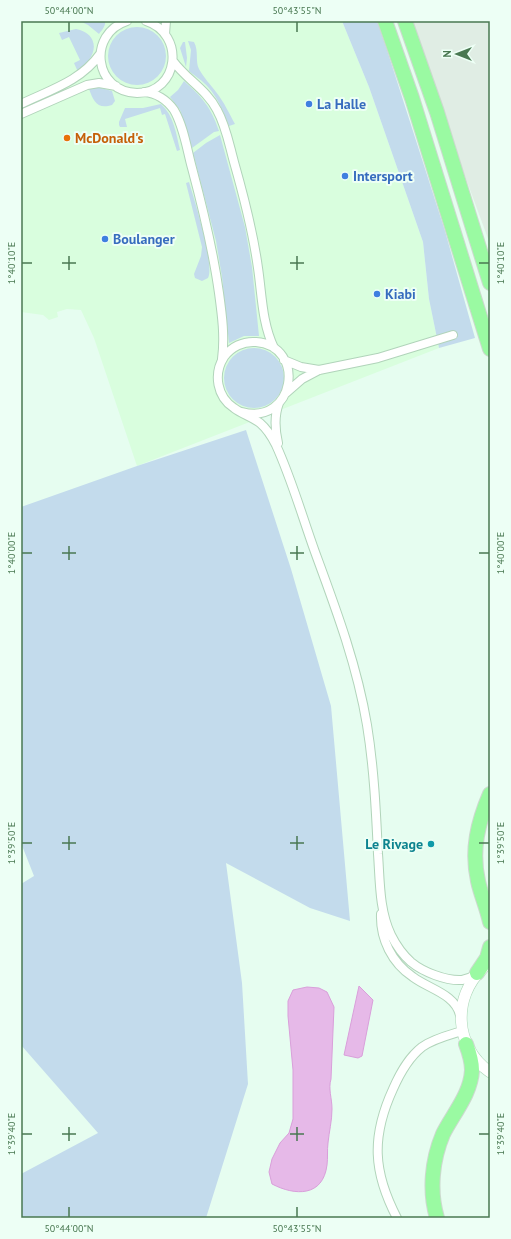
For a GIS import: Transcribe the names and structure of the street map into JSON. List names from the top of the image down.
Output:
{
  "places": [
    "La Halle",
    "McDonald's",
    "Intersport",
    "Boulanger",
    "Kiabi",
    "Le Rivage"
  ],
  "north": "left",
  "coordinates": [
    "50°44'00\"N",
    "50°43'55\"N",
    "1°40'10\"E",
    "1°40'00\"E",
    "1°39'50\"E",
    "1°39'40\"E"
  ]
}
